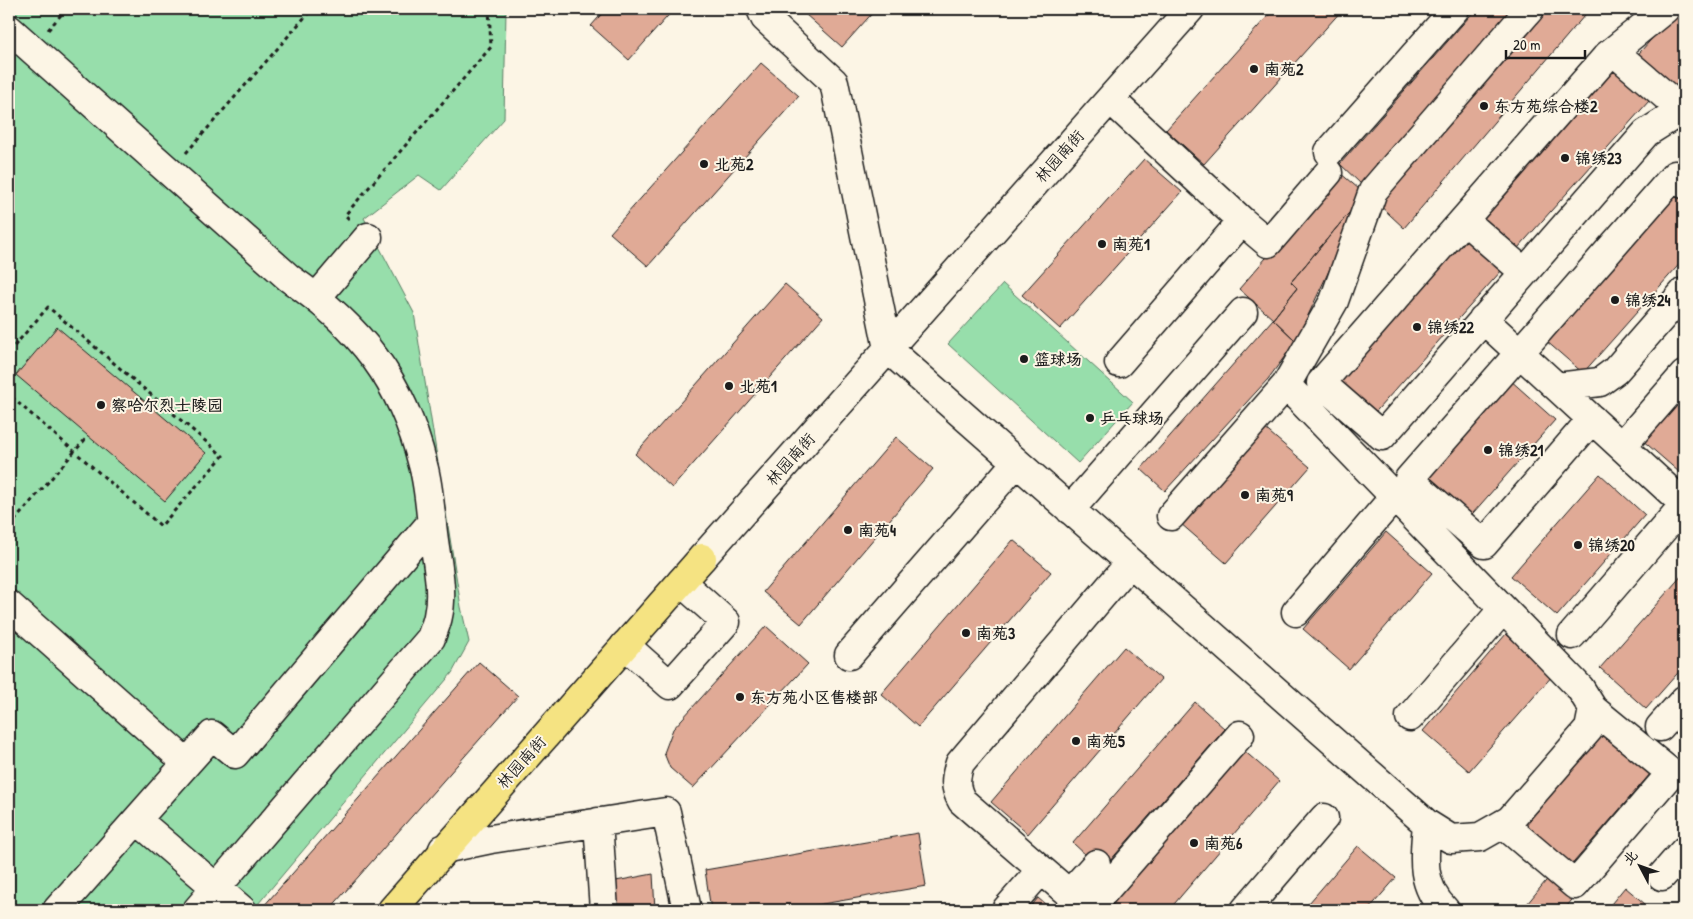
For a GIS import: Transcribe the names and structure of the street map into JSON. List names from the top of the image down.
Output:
{
  "streets": {
    "main road": ["林园南街"]
  },
  "places": [
    "南苑2",
    "东方苑综合楼2",
    "锦绣23",
    "北苑2",
    "南苑1",
    "锦绣24",
    "锦绣22",
    "篮球场",
    "北苑1",
    "察哈尔烈士陵园",
    "乒乓球场",
    "锦绣21",
    "南苑9",
    "南苑4",
    "锦绣20",
    "南苑3",
    "东方苑小区售楼部",
    "南苑5",
    "南苑6"
  ],
  "scale_bar": "20 m",
  "north": "top left"
}
